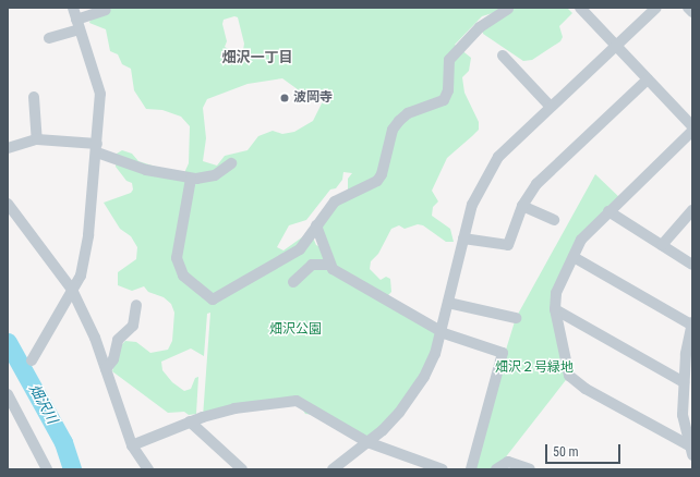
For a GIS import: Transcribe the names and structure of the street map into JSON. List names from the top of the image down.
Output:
{
  "districts": ["畑沢一丁目"],
  "water": ["畑沢川"],
  "parks": ["畑沢公園", "畑沢２号緑地"],
  "places": ["波岡寺"],
  "scale_bar": "50 m"
}
